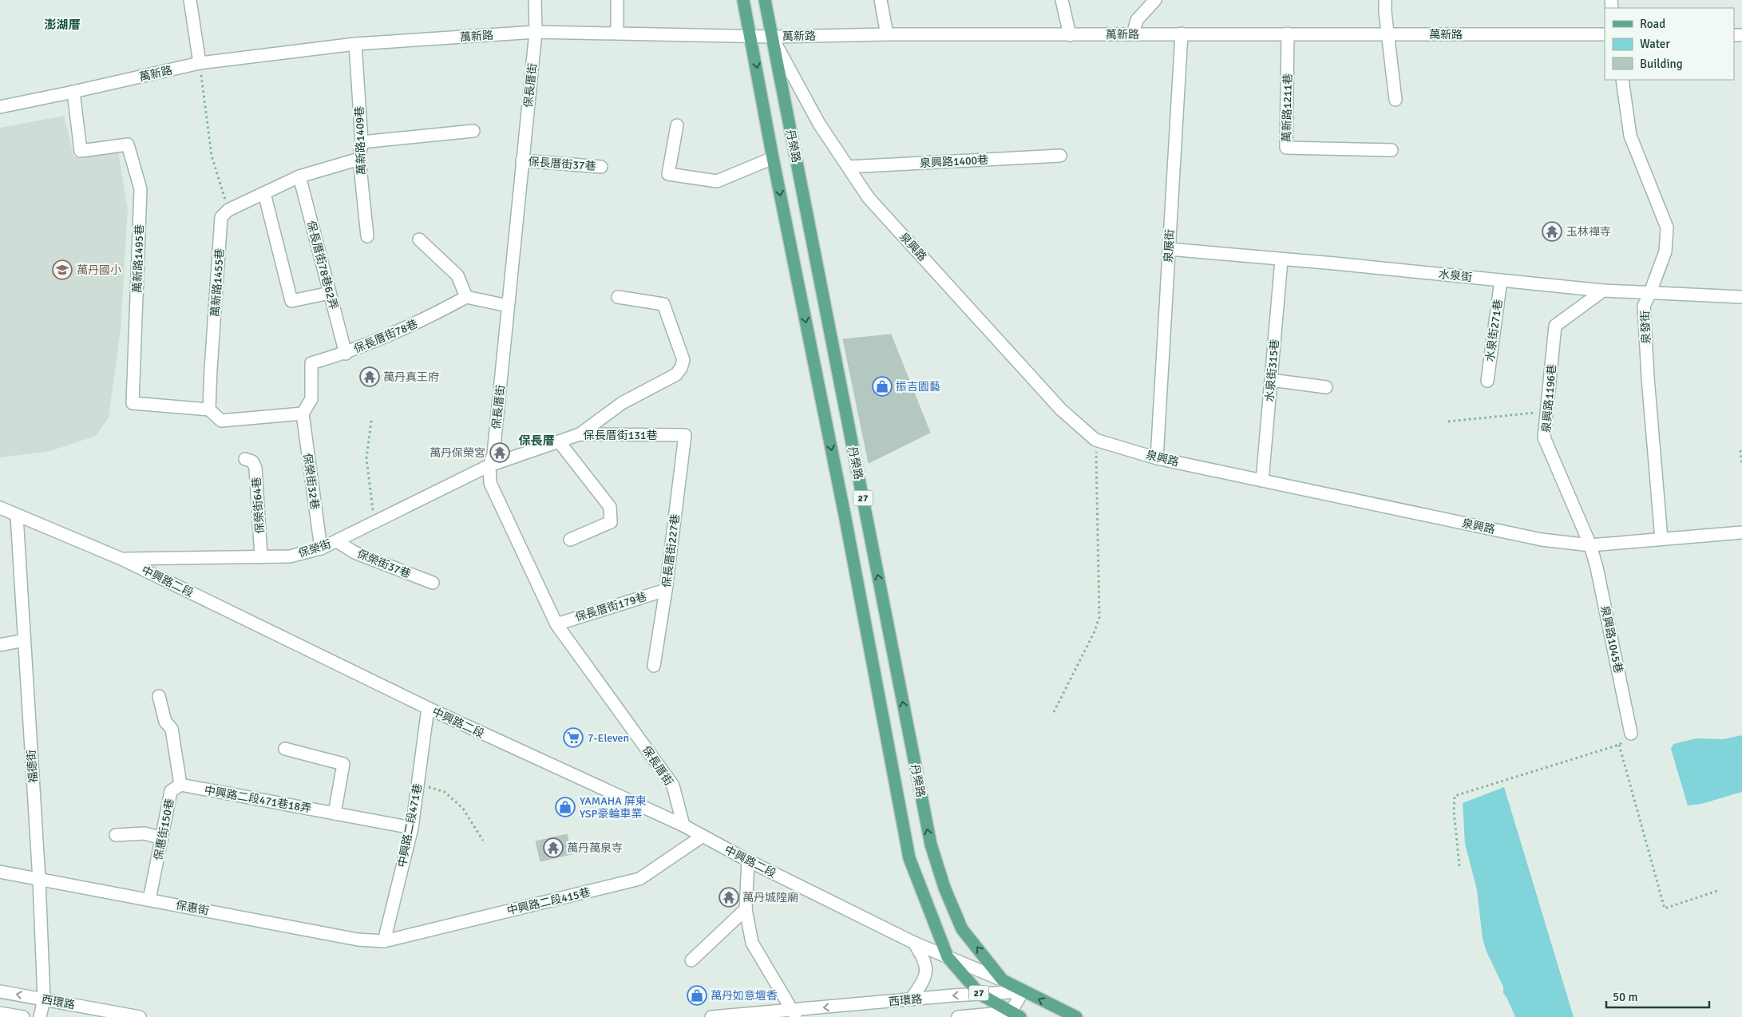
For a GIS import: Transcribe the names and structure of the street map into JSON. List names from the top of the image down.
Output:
{
  "streets": {
    "main road": ["丹榮路", "27", "中興路二段"],
    "street": [
      "萬新路",
      "保長厝街",
      "萬新路1211巷",
      "萬新路1409巷",
      "泉興路1400巷",
      "保長厝街37巷",
      "泉展街",
      "泉興路",
      "萬新路1495巷",
      "保長厝街78巷62弄",
      "水泉街",
      "萬新路1455巷",
      "泉發街",
      "水泉街271巷",
      "保長厝街78巷",
      "水泉街315巷",
      "泉興路1196巷",
      "保長厝街131巷",
      "保榮街32巷",
      "保榮街64巷",
      "保榮街",
      "保長厝街227巷",
      "保榮街37巷",
      "保長厝街179巷",
      "泉興路1045巷",
      "福德街",
      "中興路二段471巷18弄",
      "中興路二段471巷",
      "保惠街150巷",
      "中興路二段415巷",
      "保惠街",
      "西環路"
    ]
  },
  "crossings": [
    ["萬新路", "保長厝街"],
    ["萬新路", "萬新路1211巷"],
    ["萬新路", "萬新路1409巷"],
    ["萬新路", "丹榮路"],
    ["萬新路", "泉展街"],
    ["萬新路", "泉興路"],
    ["萬新路", "萬新路1495巷"],
    ["保長厝街", "保長厝街37巷"],
    ["保長厝街", "保長厝街131巷"],
    ["保長厝街", "保榮街"],
    ["保長厝街", "中興路二段"],
    ["保長厝街", "保長厝街179巷"],
    ["丹榮路", "泉興路"],
    ["丹榮路", "中興路二段"],
    ["泉興路1400巷", "泉興路"],
    ["泉展街", "泉興路"],
    ["泉展街", "水泉街"],
    ["泉興路", "泉發街"],
    ["泉興路", "水泉街315巷"],
    ["泉興路", "泉興路1196巷"],
    ["泉興路", "泉興路1045巷"],
    ["萬新路1495巷", "萬新路1455巷"],
    ["保長厝街78巷62弄", "保長厝街78巷"],
    ["水泉街", "泉發街"],
    ["水泉街", "水泉街271巷"],
    ["水泉街", "水泉街315巷"],
    ["水泉街", "泉興路1196巷"],
    ["保長厝街78巷", "保榮街32巷"],
    ["泉興路1196巷", "泉興路1045巷"],
    ["保長厝街131巷", "保榮街"],
    ["保長厝街131巷", "保長厝街227巷"],
    ["保榮街32巷", "保榮街"],
    ["保榮街64巷", "保榮街"],
    ["保榮街", "保榮街37巷"],
    ["保榮街", "中興路二段"],
    ["保長厝街227巷", "保長厝街179巷"],
    ["中興路二段", "福德街"],
    ["中興路二段", "中興路二段471巷"],
    ["中興路二段", "中興路二段415巷"],
    ["中興路二段", "西環路"],
    ["福德街", "保惠街"],
    ["福德街", "西環路"],
    ["中興路二段471巷18弄", "中興路二段471巷"],
    ["中興路二段471巷18弄", "保惠街150巷"],
    ["中興路二段471巷", "中興路二段415巷"],
    ["中興路二段471巷", "保惠街"],
    ["保惠街150巷", "保惠街"],
    ["中興路二段415巷", "保惠街"]
  ],
  "one_way": ["西環路"],
  "districts": ["澎湖厝", "保長厝"],
  "places": {
    "temple": [
      "玉林禪寺",
      "萬丹真王府",
      "萬丹保榮宮",
      "萬丹萬泉寺",
      "萬丹城隍廟"
    ],
    "school or university": ["萬丹國小"],
    "shop": ["振吉園藝", "YAMAHA 屏東 YSP豪輪車業", "萬丹如意壇香"],
    "supermarket": ["7-Eleven"]
  },
  "legend": ["Road", "Water", "Building"],
  "scale_bar": "50 m"
}
